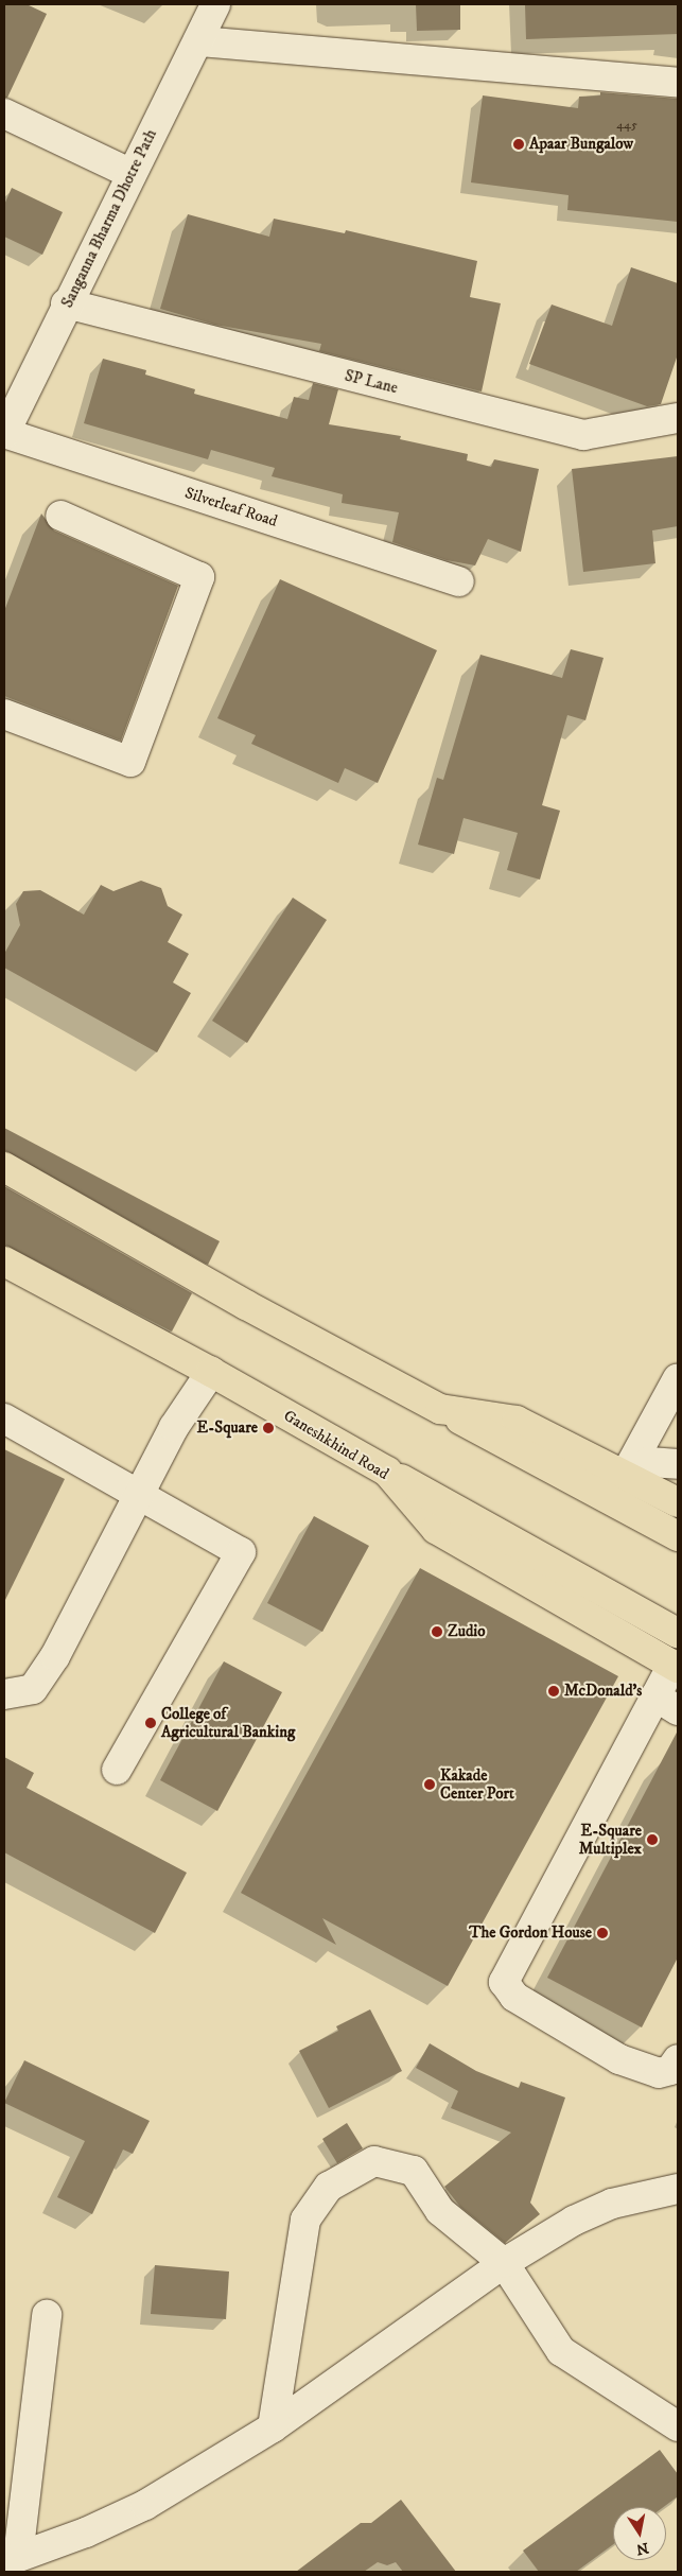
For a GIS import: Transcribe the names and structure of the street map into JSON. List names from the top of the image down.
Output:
{
  "streets": {
    "main road": ["Ganeshkhind Road"],
    "street": ["Sanganna Bharma Dhotre Path", "SP Lane", "Silverleaf Road"]
  },
  "crossings": [
    ["Sanganna Bharma Dhotre Path", "SP Lane"],
    ["Sanganna Bharma Dhotre Path", "Silverleaf Road"]
  ],
  "places": [
    "Apaar Bungalow",
    "E-Square",
    "Zudio",
    "McDonald's",
    "College of Agricultural Banking",
    "Kakade Center Port",
    "E-Square Multiplex",
    "The Gordon House"
  ],
  "house_numbers": ["445"],
  "north": "bottom"
}
